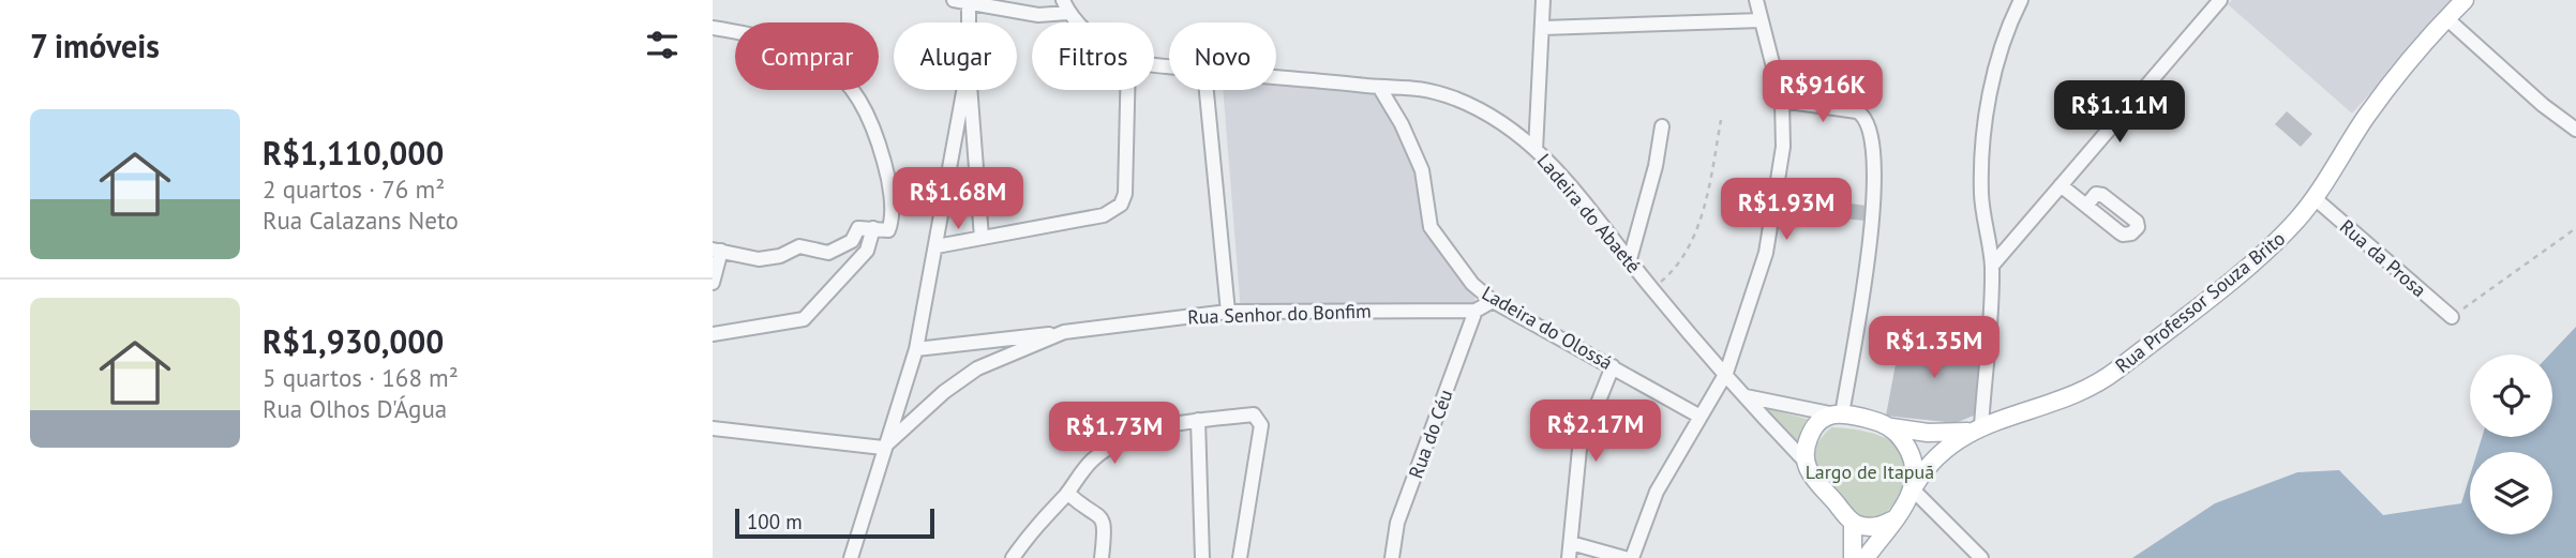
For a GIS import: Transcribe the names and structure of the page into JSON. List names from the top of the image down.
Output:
{
  "streets": {
    "main road": ["Rua Professor Souza Brito"],
    "street": [
      "Ladeira do Abaeté",
      "Rua da Prosa",
      "Rua Senhor do Bonfim",
      "Ladeira do Olossá",
      "Rua do Céu"
    ]
  },
  "crossings": [
    ["Ladeira do Abaeté", "Rua Professor Souza Brito"],
    ["Ladeira do Abaeté", "Ladeira do Olossá"],
    ["Rua da Prosa", "Rua Professor Souza Brito"],
    ["Rua Senhor do Bonfim", "Ladeira do Olossá"],
    ["Rua Senhor do Bonfim", "Rua do Céu"]
  ],
  "parks": ["Largo de Itapuã"],
  "scale_bar": "100 m",
  "page": {
    "heading": "7 imóveis",
    "chip": [
      "Comprar",
      "Alugar",
      "Filtros",
      "Novo"
    ],
    "price": [
      "R$916K",
      "R$1.11M",
      "R$1.68M",
      "R$1.93M",
      "R$1.35M",
      "R$2.17M",
      "R$1.73M"
    ],
    "list": [
      {
        "name": "R$1,110,000",
        "note": "2 quartos · 76 m² · Rua Calazans Neto"
      },
      {
        "name": "R$1,930,000",
        "note": "5 quartos · 168 m² · Rua Olhos D'Água"
      }
    ],
    "scale": "100 m"
  }
}
